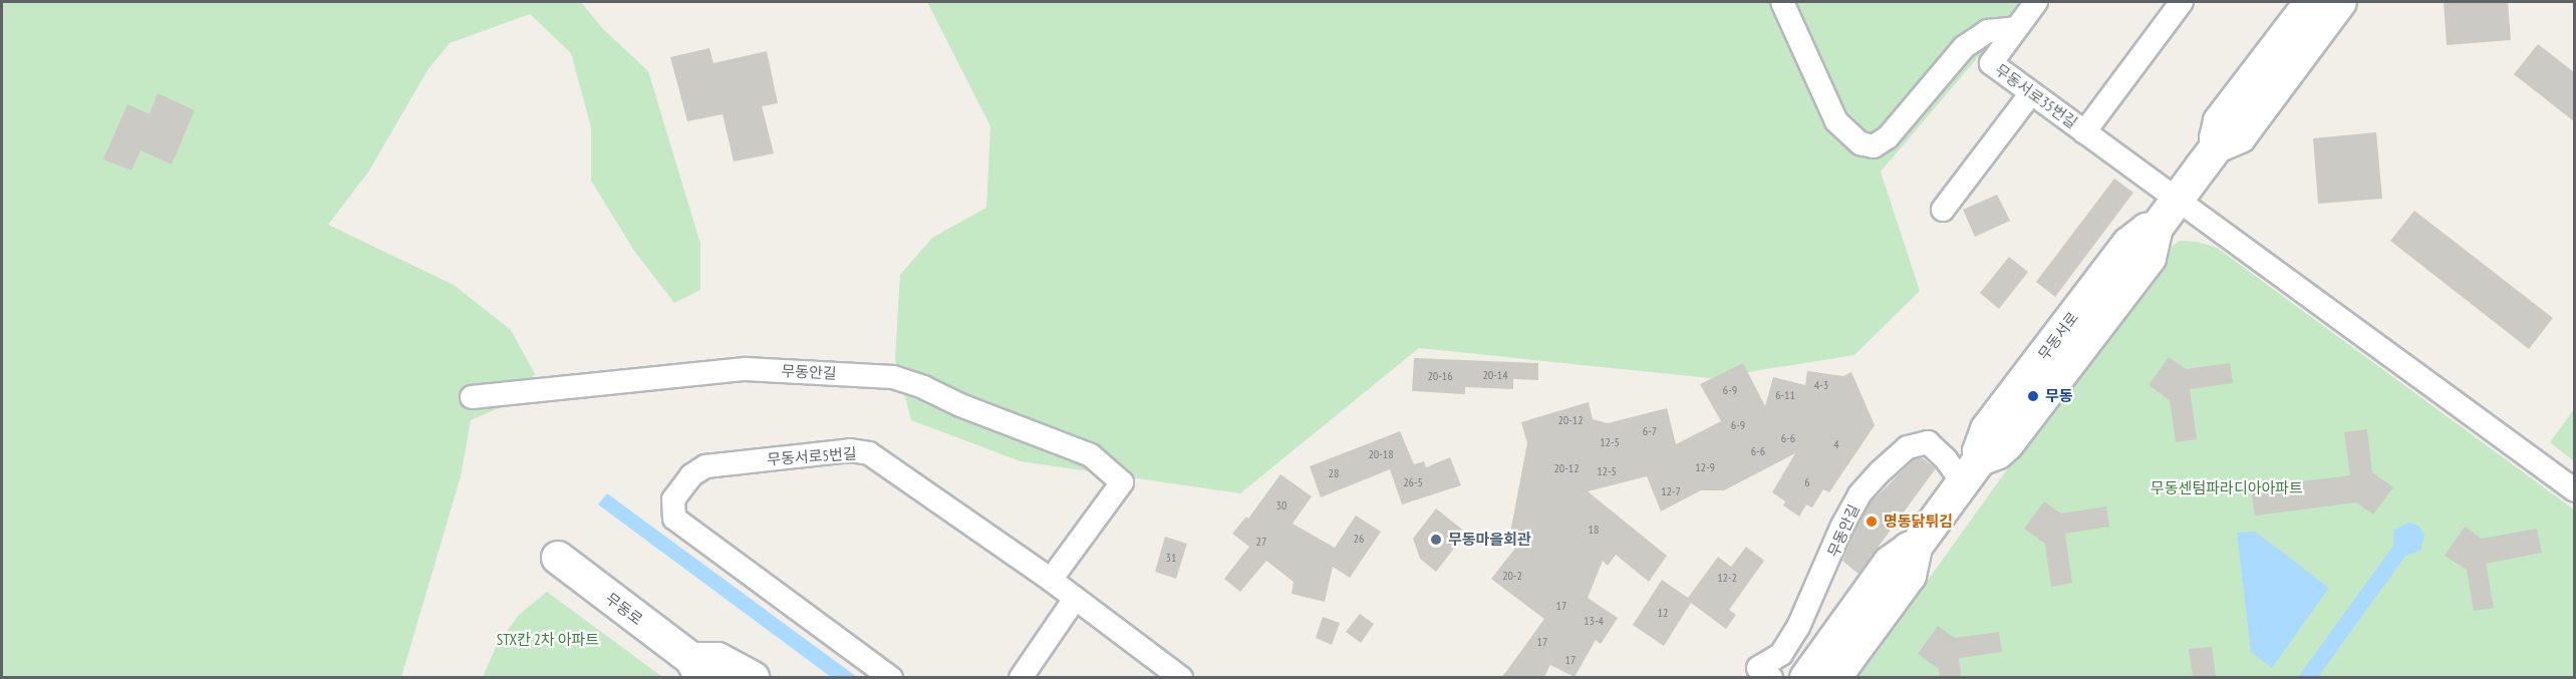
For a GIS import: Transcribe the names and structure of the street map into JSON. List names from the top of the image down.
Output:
{
  "streets": {
    "main road": ["무동서로", "무동로"],
    "street": ["무동서로35번길", "무동안길", "무동서로5번길"]
  },
  "crossings": [
    ["무동서로35번길", "무동서로"],
    ["무동서로", "무동안길"],
    ["무동안길", "무동서로5번길"]
  ],
  "parks": ["무동센텀파라디아아파트", "STX칸 2차 아파트"],
  "places": ["무동", "명동닭튀김", "무동마을회관"],
  "house_numbers": [
    "20-14",
    "20-16",
    "4-3",
    "6-9",
    "6-11",
    "20-12",
    "6-9",
    "6-7",
    "6-6",
    "12-5",
    "4",
    "6-6",
    "20-18",
    "12-9",
    "20-12",
    "12-5",
    "28",
    "26-5",
    "6",
    "12-7",
    "30",
    "18",
    "26",
    "27",
    "31",
    "20-2",
    "12-2",
    "17",
    "12",
    "13-4",
    "17",
    "17"
  ]
}
